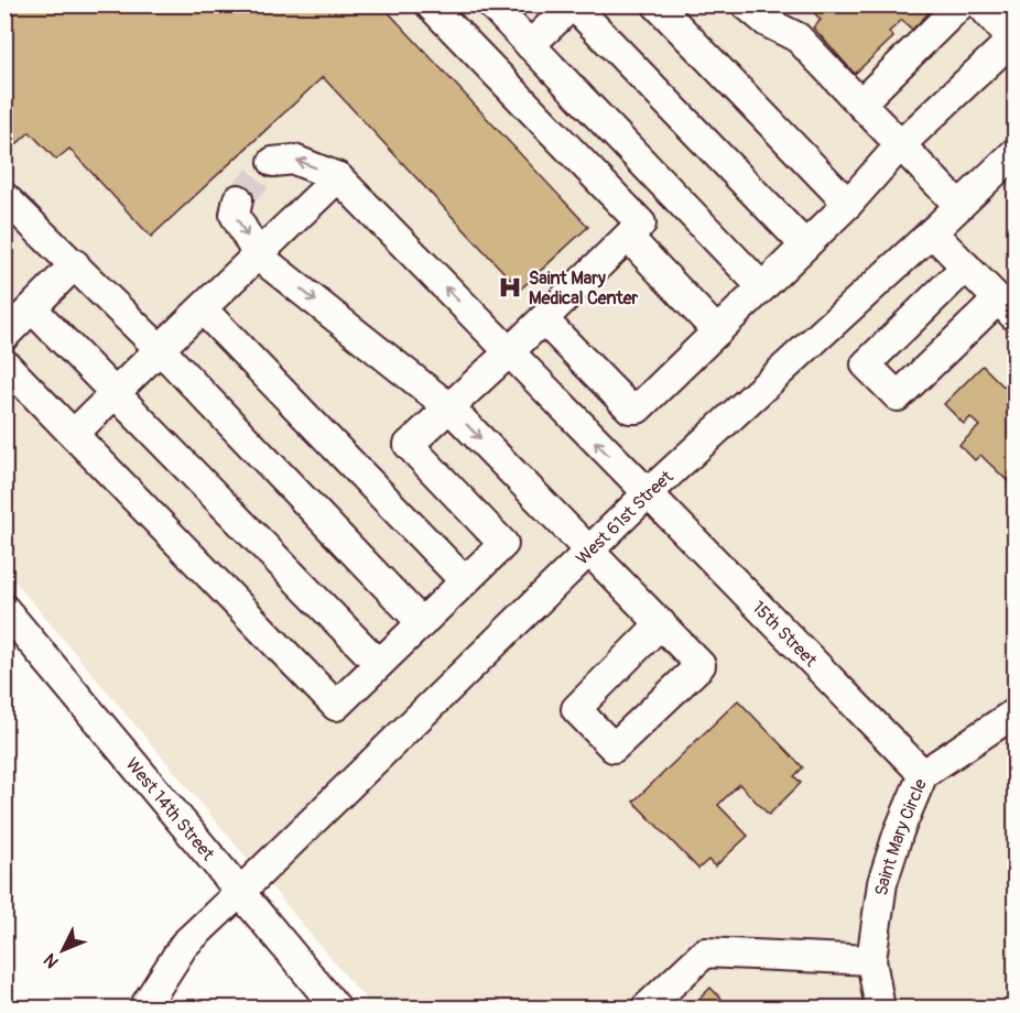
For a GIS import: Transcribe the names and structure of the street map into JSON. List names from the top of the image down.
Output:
{
  "streets": {
    "street": [
      "West 61st Street",
      "15th Street",
      "West 14th Street",
      "Saint Mary Circle"
    ]
  },
  "crossings": [
    ["West 61st Street", "15th Street"],
    ["West 61st Street", "West 14th Street"],
    ["15th Street", "Saint Mary Circle"]
  ],
  "places": {
    "hospital": ["Saint Mary Medical Center"]
  },
  "north": "bottom left"
}
